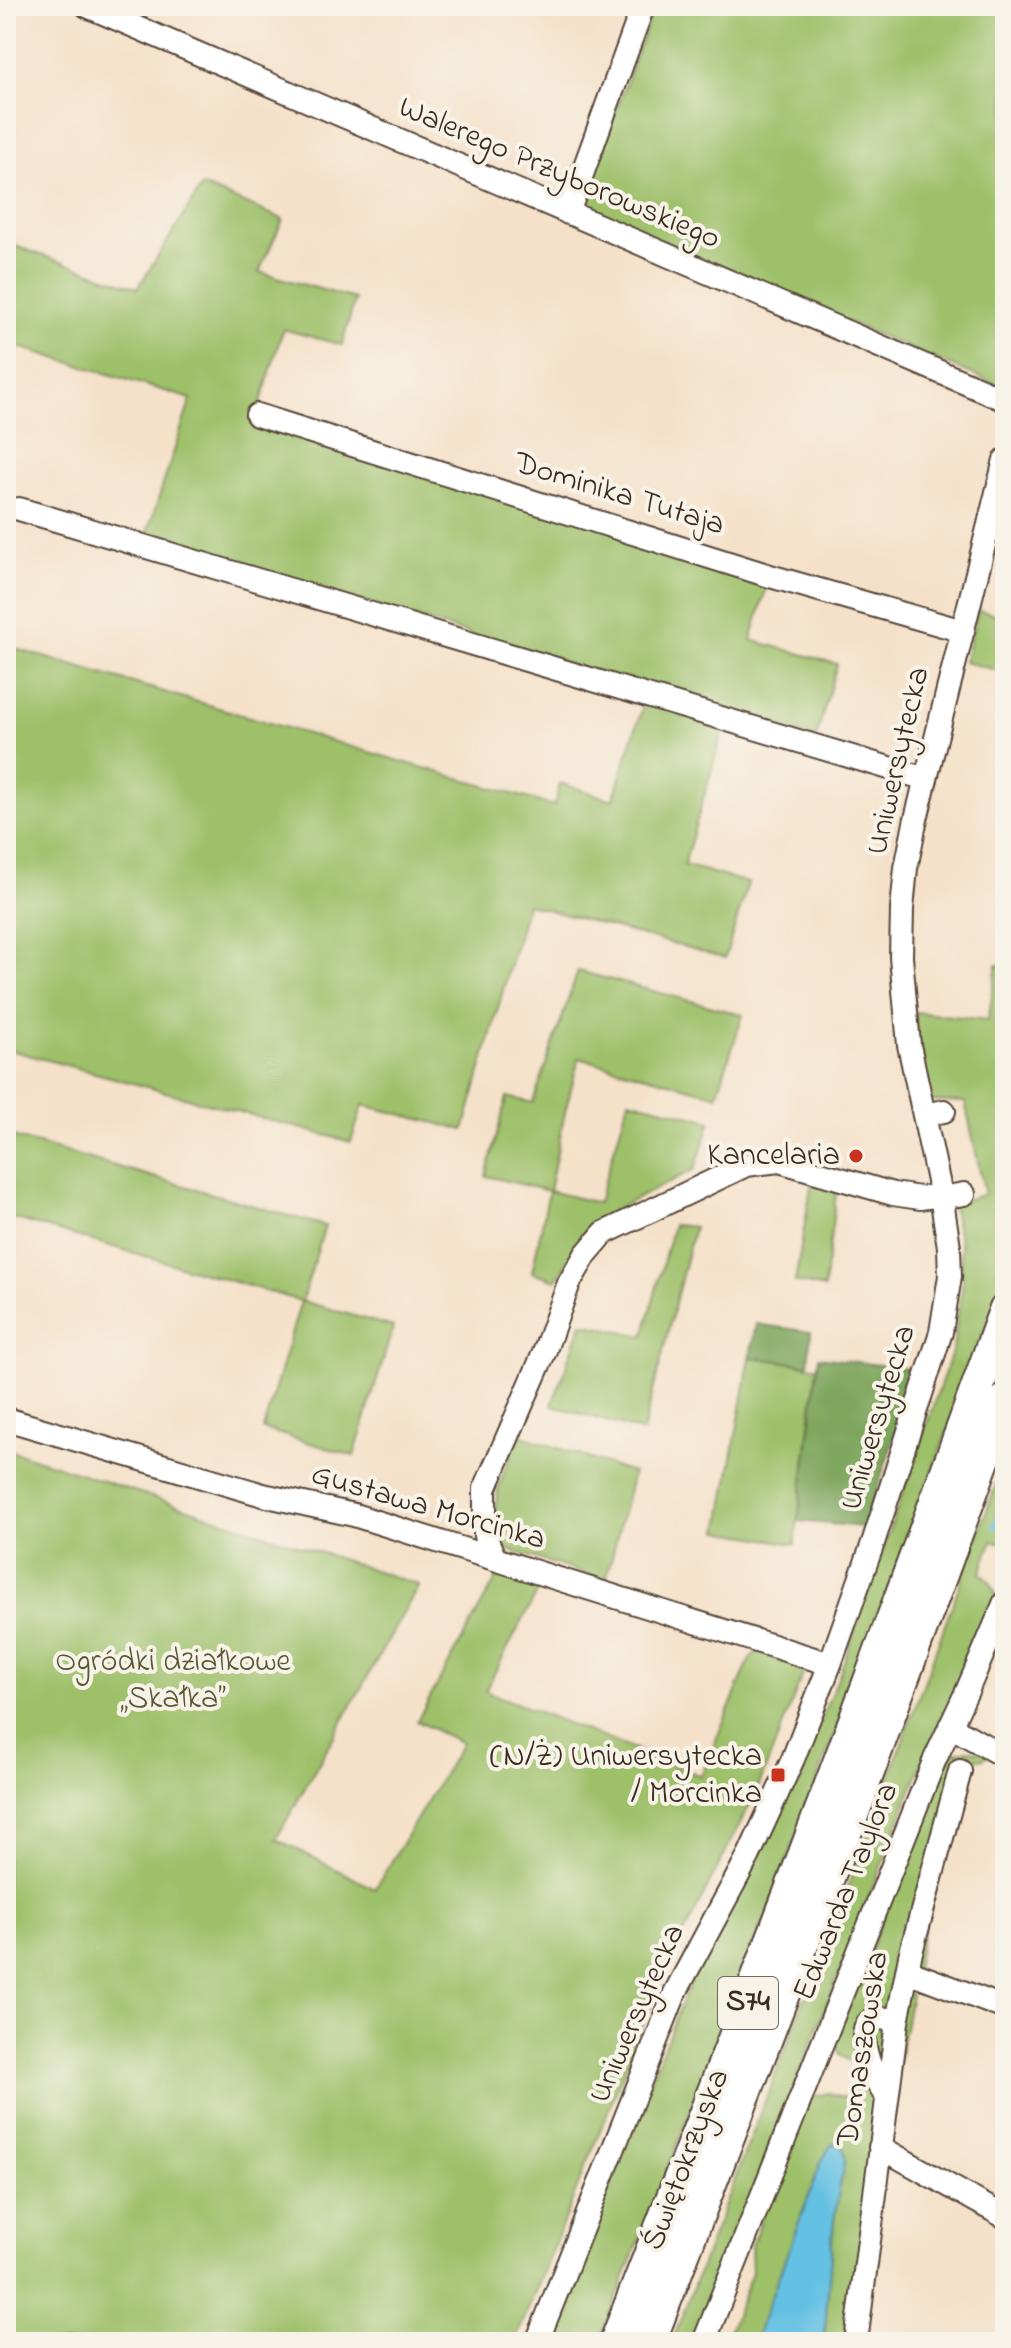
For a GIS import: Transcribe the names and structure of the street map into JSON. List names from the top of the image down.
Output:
{
  "streets": {
    "highway": ["S74", "Świętokrzyska"],
    "street": [
      "Walerego Przyborowskiego",
      "Dominika Tutaja",
      "Uniwersytecka",
      "Gustawa Morcinka",
      "Edwarda Taylora",
      "Domaszowska"
    ]
  },
  "crossings": [
    ["Dominika Tutaja", "Uniwersytecka"],
    ["Uniwersytecka", "Gustawa Morcinka"],
    ["S74", "Świętokrzyska"]
  ],
  "parks": ["Ogródki działkowe „Skałka”"],
  "places": {
    "other": ["Kancelaria"],
    "transit": ["(N/Ż) Uniwersytecka / Morcinka"]
  }
}
